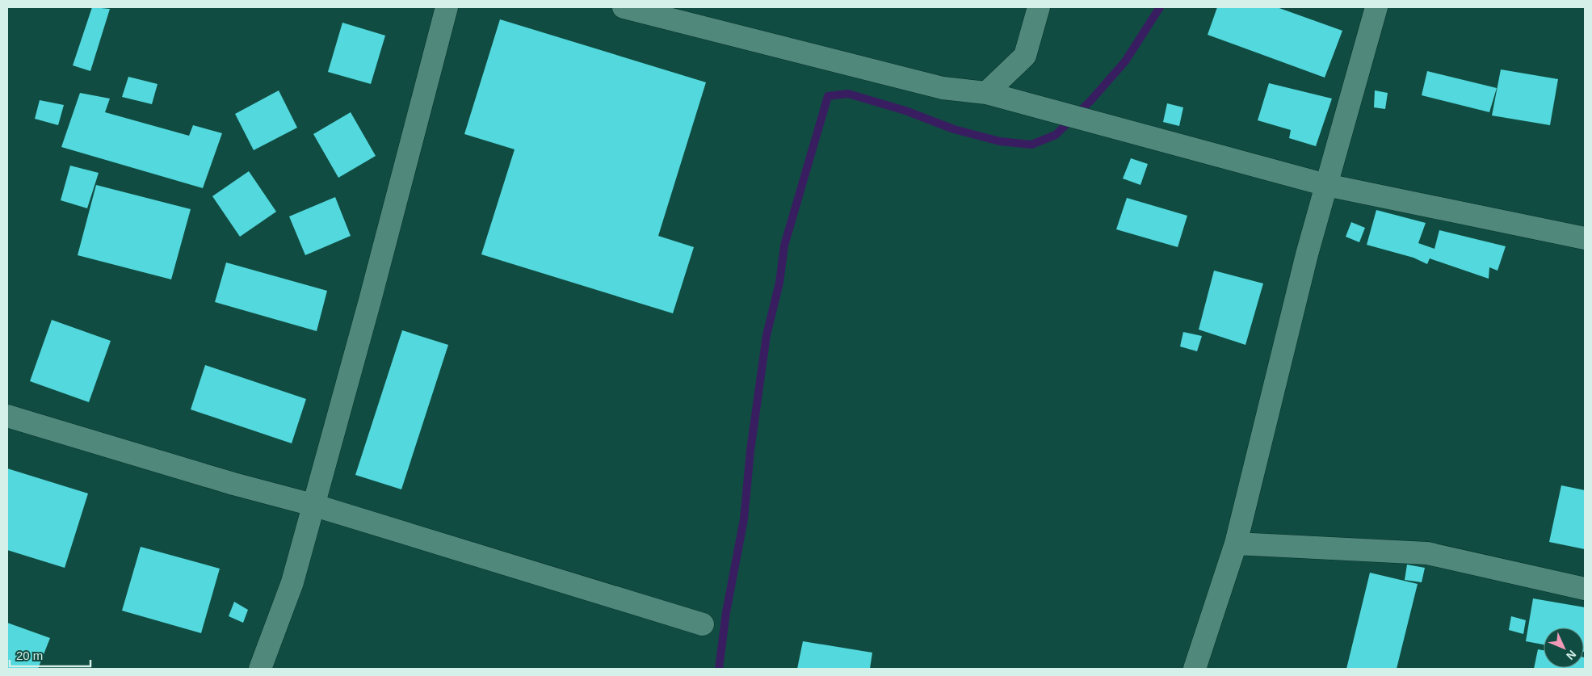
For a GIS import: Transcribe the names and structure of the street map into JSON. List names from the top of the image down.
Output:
{
  "scale_bar": "20 m",
  "north": "bottom right"
}
